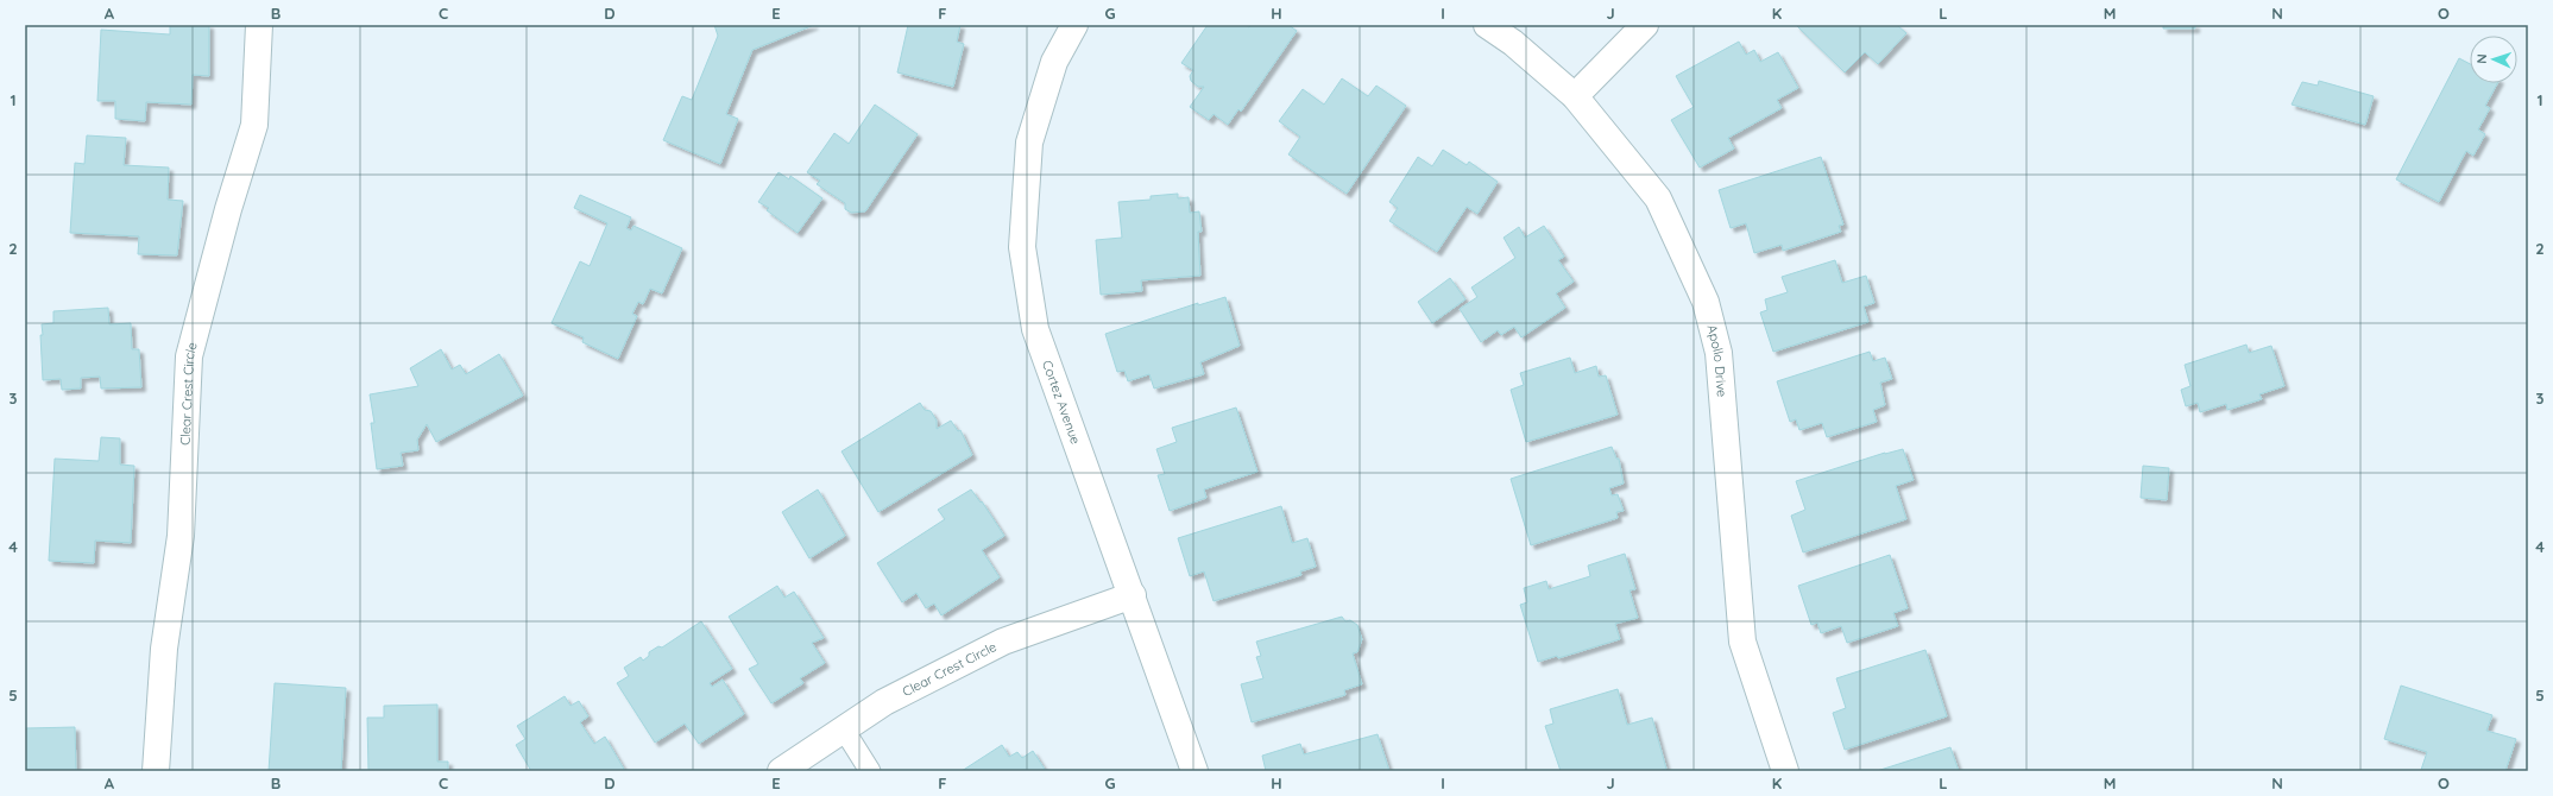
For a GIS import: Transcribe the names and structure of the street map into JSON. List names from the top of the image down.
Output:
{
  "streets": {
    "street": ["Apollo Drive", "Clear Crest Circle", "Cortez Avenue"]
  },
  "crossings": [
    ["Clear Crest Circle", "Cortez Avenue"]
  ],
  "north": "left",
  "grid": {
    "columns": [
      "A",
      "B",
      "C",
      "D",
      "E",
      "F",
      "G",
      "H",
      "I",
      "J",
      "K",
      "L",
      "M",
      "N",
      "O"
    ],
    "rows": [
      "1",
      "2",
      "3",
      "4",
      "5"
    ]
  }
}
